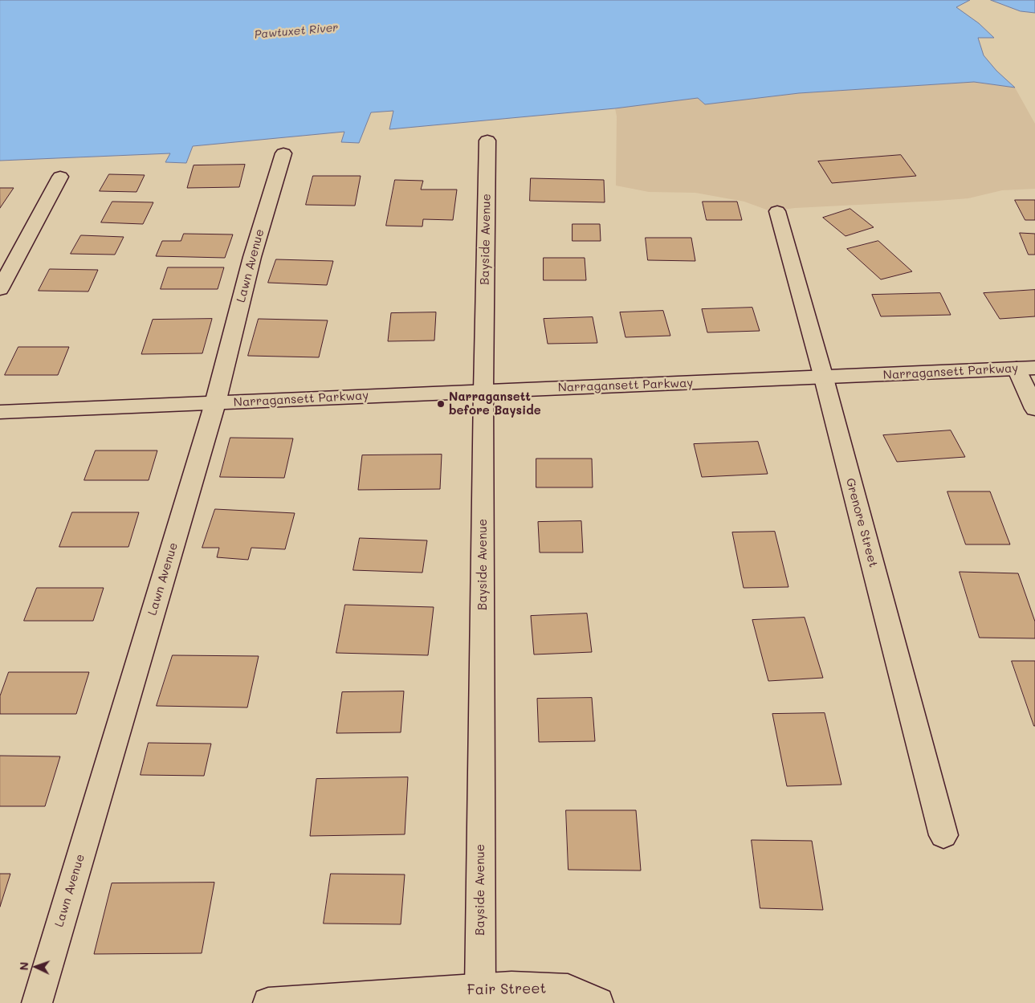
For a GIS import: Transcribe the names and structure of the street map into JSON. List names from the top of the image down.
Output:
{
  "streets": {
    "street": [
      "Bayside Avenue",
      "Lawn Avenue",
      "Narragansett Parkway",
      "Grenore Street",
      "Fair Street"
    ]
  },
  "crossings": [
    ["Bayside Avenue", "Narragansett Parkway"],
    ["Bayside Avenue", "Fair Street"],
    ["Lawn Avenue", "Narragansett Parkway"],
    ["Narragansett Parkway", "Grenore Street"]
  ],
  "water": ["Pawtuxet River"],
  "places": ["Narragansett before Bayside"],
  "north": "left"
}
